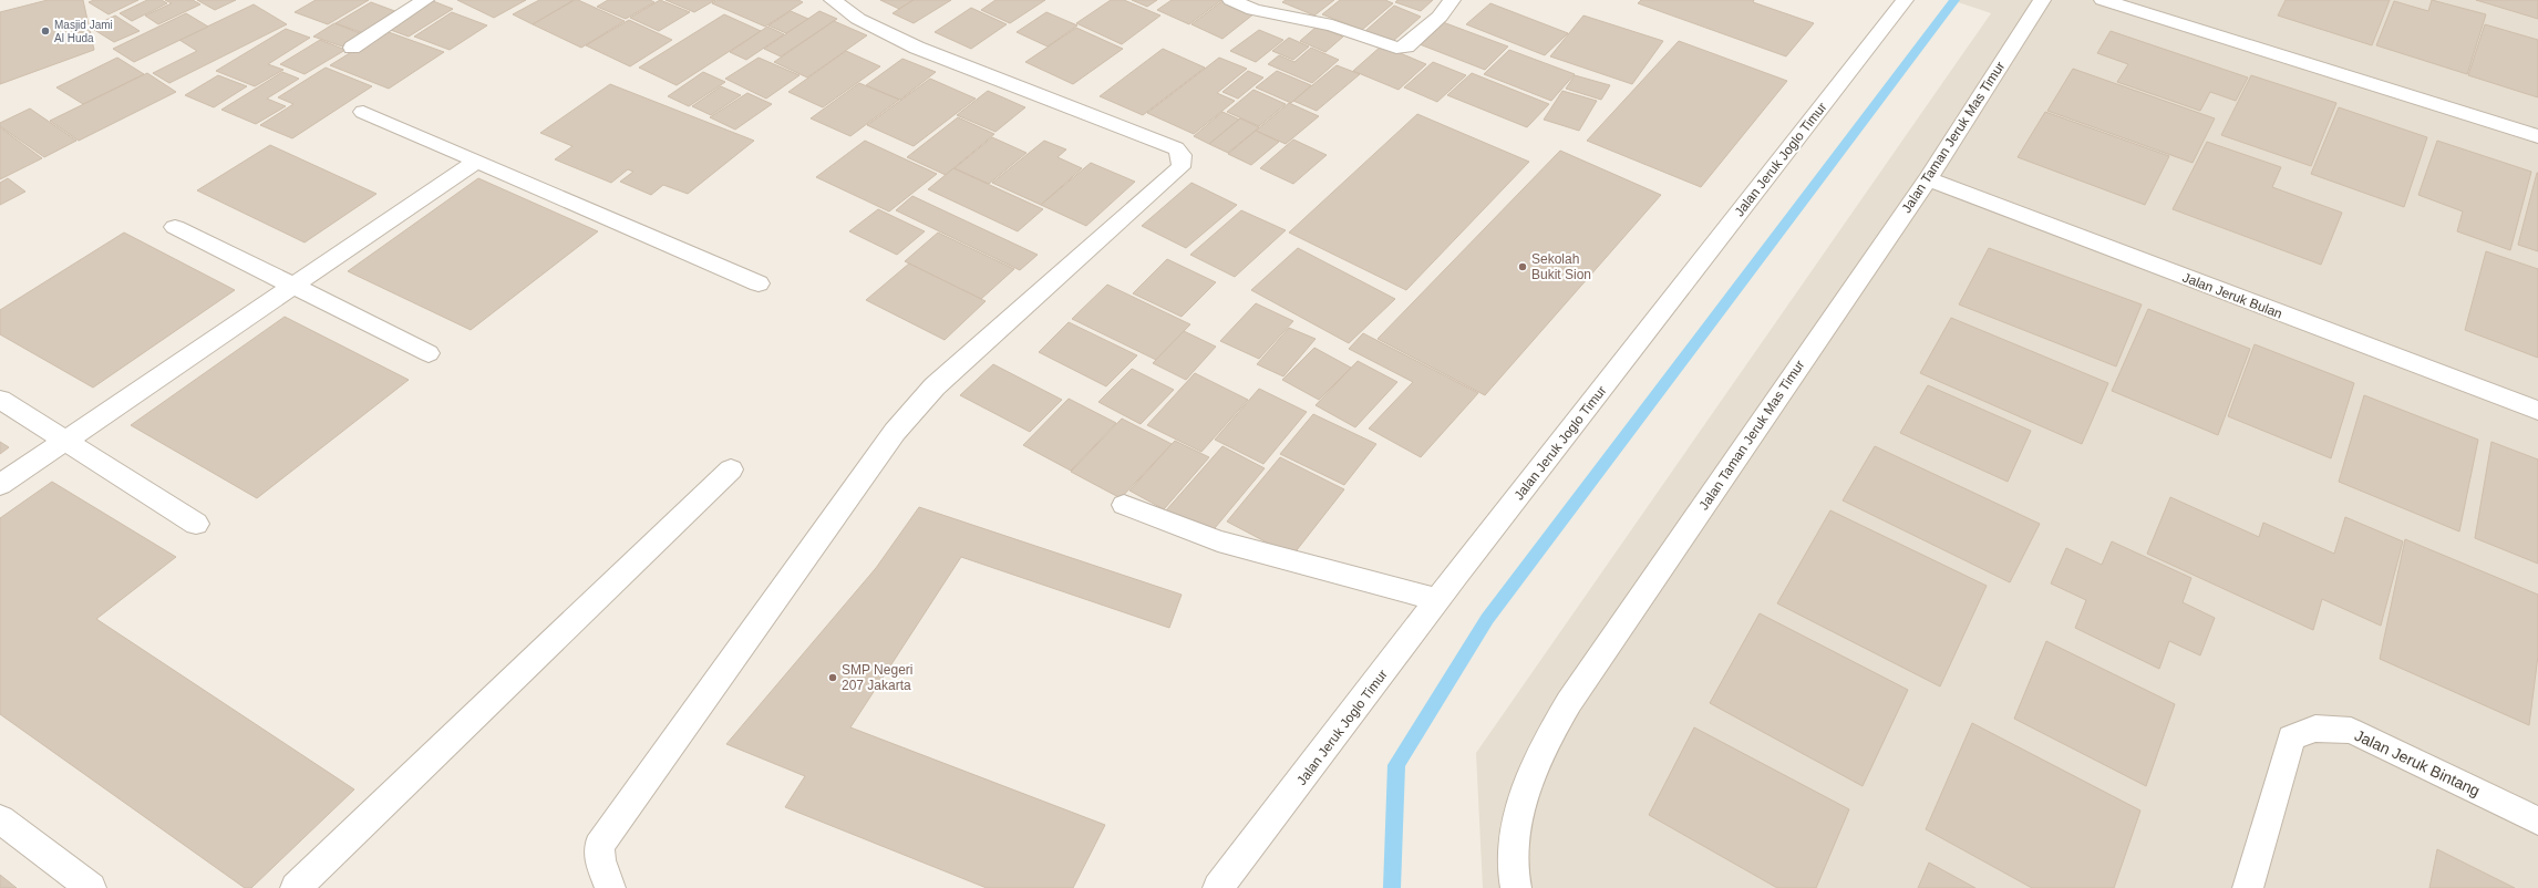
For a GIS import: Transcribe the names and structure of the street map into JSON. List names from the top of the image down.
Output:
{
  "streets": {
    "street": [
      "Jalan Taman Jeruk Mas Timur",
      "Jalan Jeruk Joglo Timur",
      "Jalan Jeruk Bulan",
      "Jalan Jeruk Bintang"
    ]
  },
  "crossings": [
    ["Jalan Taman Jeruk Mas Timur", "Jalan Jeruk Bulan"]
  ],
  "places": ["Masjid Jami Al Huda", "Sekolah Bukit Sion", "SMP Negeri 207 Jakarta"]
}
